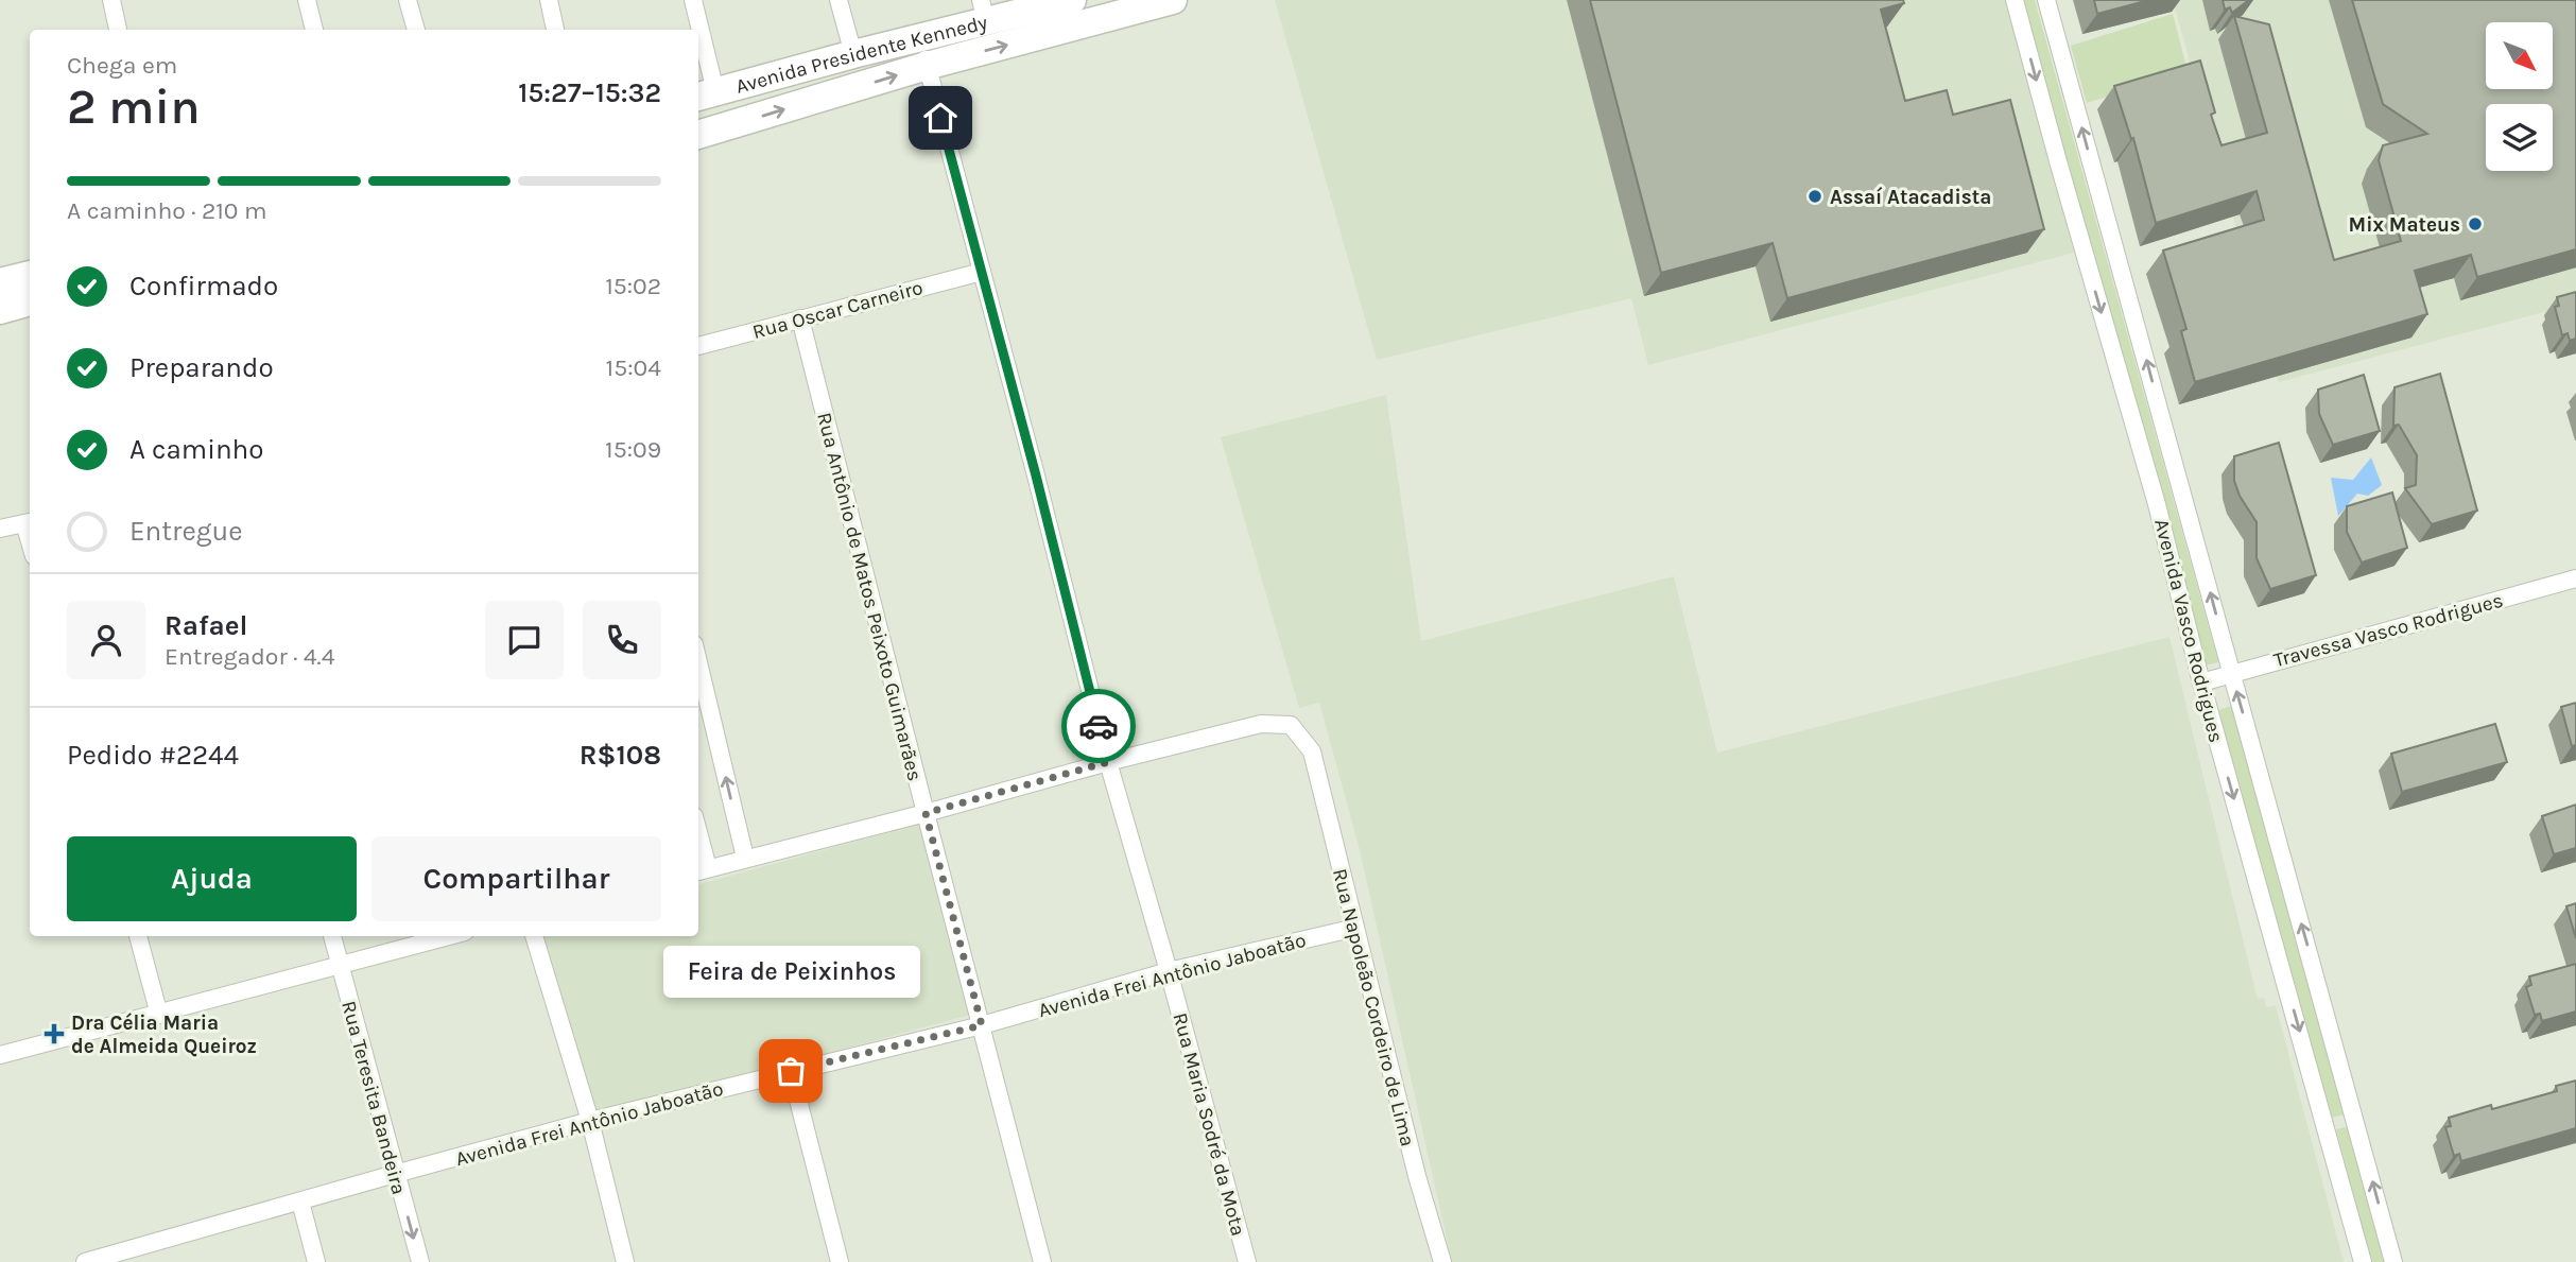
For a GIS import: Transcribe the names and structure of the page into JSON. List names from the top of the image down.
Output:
{
  "streets": {
    "main road": ["Avenida Presidente Kennedy"],
    "street": [
      "Rua Oscar Carneiro",
      "Rua Antônio de Matos Peixoto Guimarães",
      "Travessa Vasco Rodrigues",
      "Avenida Vasco Rodrigues",
      "Avenida Frei Antônio Jaboatão",
      "Rua Napoleão Cordeiro de Lima",
      "Rua Teresita Bandeira",
      "Rua Maria Sodré da Mota"
    ]
  },
  "crossings": [
    ["Avenida Presidente Kennedy", "Rua Maria Sodré da Mota"],
    ["Rua Oscar Carneiro", "Rua Antônio de Matos Peixoto Guimarães"],
    ["Rua Oscar Carneiro", "Rua Maria Sodré da Mota"],
    ["Rua Antônio de Matos Peixoto Guimarães", "Avenida Frei Antônio Jaboatão"],
    ["Travessa Vasco Rodrigues", "Avenida Vasco Rodrigues"],
    ["Avenida Frei Antônio Jaboatão", "Rua Napoleão Cordeiro de Lima"],
    ["Avenida Frei Antônio Jaboatão", "Rua Teresita Bandeira"],
    ["Avenida Frei Antônio Jaboatão", "Rua Maria Sodré da Mota"],
    ["Rua Napoleão Cordeiro de Lima", "Rua Maria Sodré da Mota"]
  ],
  "places": {
    "other": ["Assaí Atacadista", "Mix Mateus", "Feira de Peixinhos"],
    "health": ["Dra Célia Maria de Almeida Queiroz"]
  },
  "north": "bottom right",
  "page": {
    "heading": ["2 min", "Chega em", "15:27–15:32"],
    "panel": [
      "Rafael",
      "Entregador · 4.4",
      "Pedido #2244",
      "R$108"
    ],
    "bar": "A caminho · 210 m",
    "list": [
      ["Confirmado", "15:02"],
      ["Preparando", "15:04"],
      ["A caminho", "15:09"],
      "Entregue"
    ],
    "buttons": ["Ajuda", "Compartilhar"],
    "bubble": "Feira de Peixinhos"
  }
}
